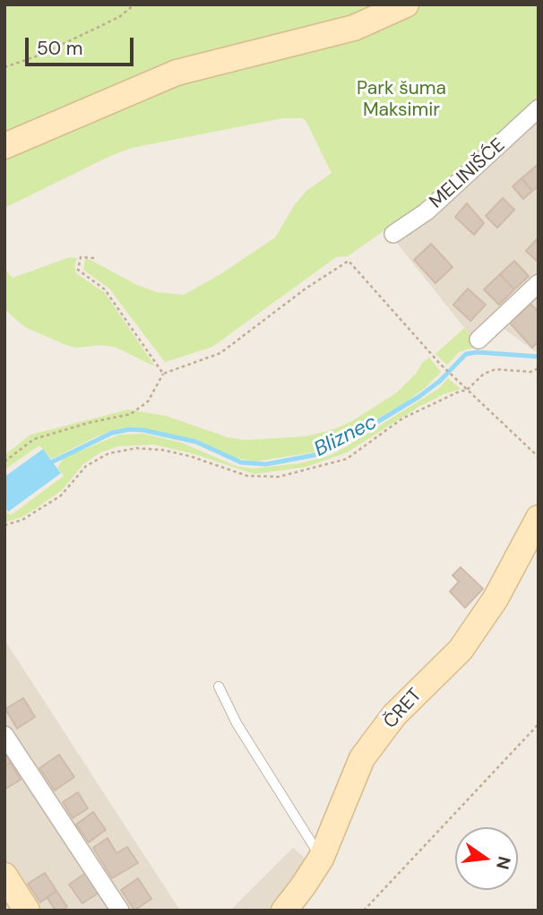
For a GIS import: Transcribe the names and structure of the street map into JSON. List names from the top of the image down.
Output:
{
  "streets": {
    "street": ["MELINIŠĆE", "ČRET"]
  },
  "water": ["Bliznec"],
  "parks": ["Park šuma Maksimir"],
  "scale_bar": "50 m",
  "north": "right"
}
